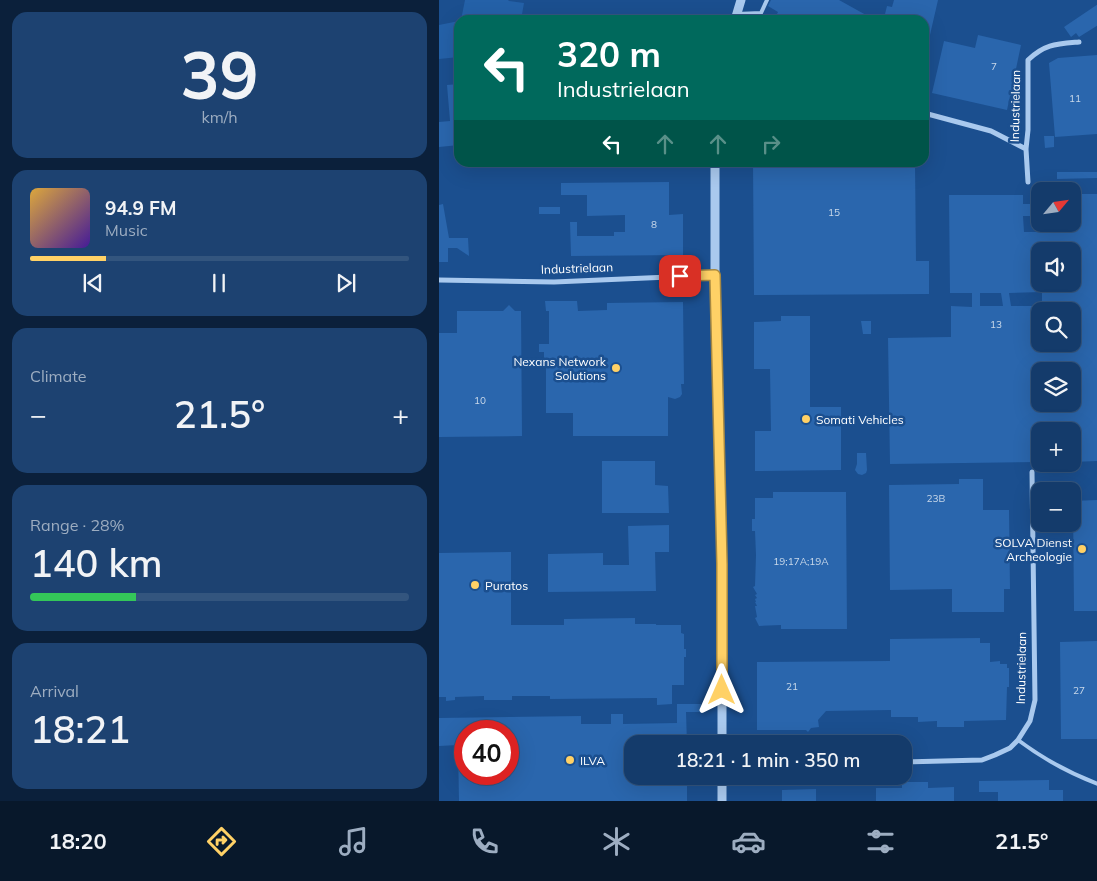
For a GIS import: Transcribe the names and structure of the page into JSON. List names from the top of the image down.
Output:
{
  "streets": {
    "street": ["Industrielaan"]
  },
  "places": [
    "Nexans Network Solutions",
    "Somati Vehicles",
    "SOLVA Dienst Archeologie",
    "Puratos",
    "ILVA"
  ],
  "house_numbers": [
    "7",
    "11",
    "15",
    "8",
    "13",
    "10",
    "23B",
    "19;17A;19A",
    "21",
    "27"
  ],
  "north": "top right",
  "page": {
    "tile": [
      ["39", "km/h"],
      "Climate",
      ["Range · 28%", "140 km"],
      ["Arrival", "18:21"]
    ],
    "turn": ["320 m", "Industrielaan"],
    "map_buttons": ["+", "−"],
    "song": ["94.9 FM", "Music"],
    "heat": ["−", "21.5°", "+"],
    "limit": "40",
    "trip": "18:21 · 1 min · 350 m",
    "tabs": ["18:20", "21.5°"]
  }
}
